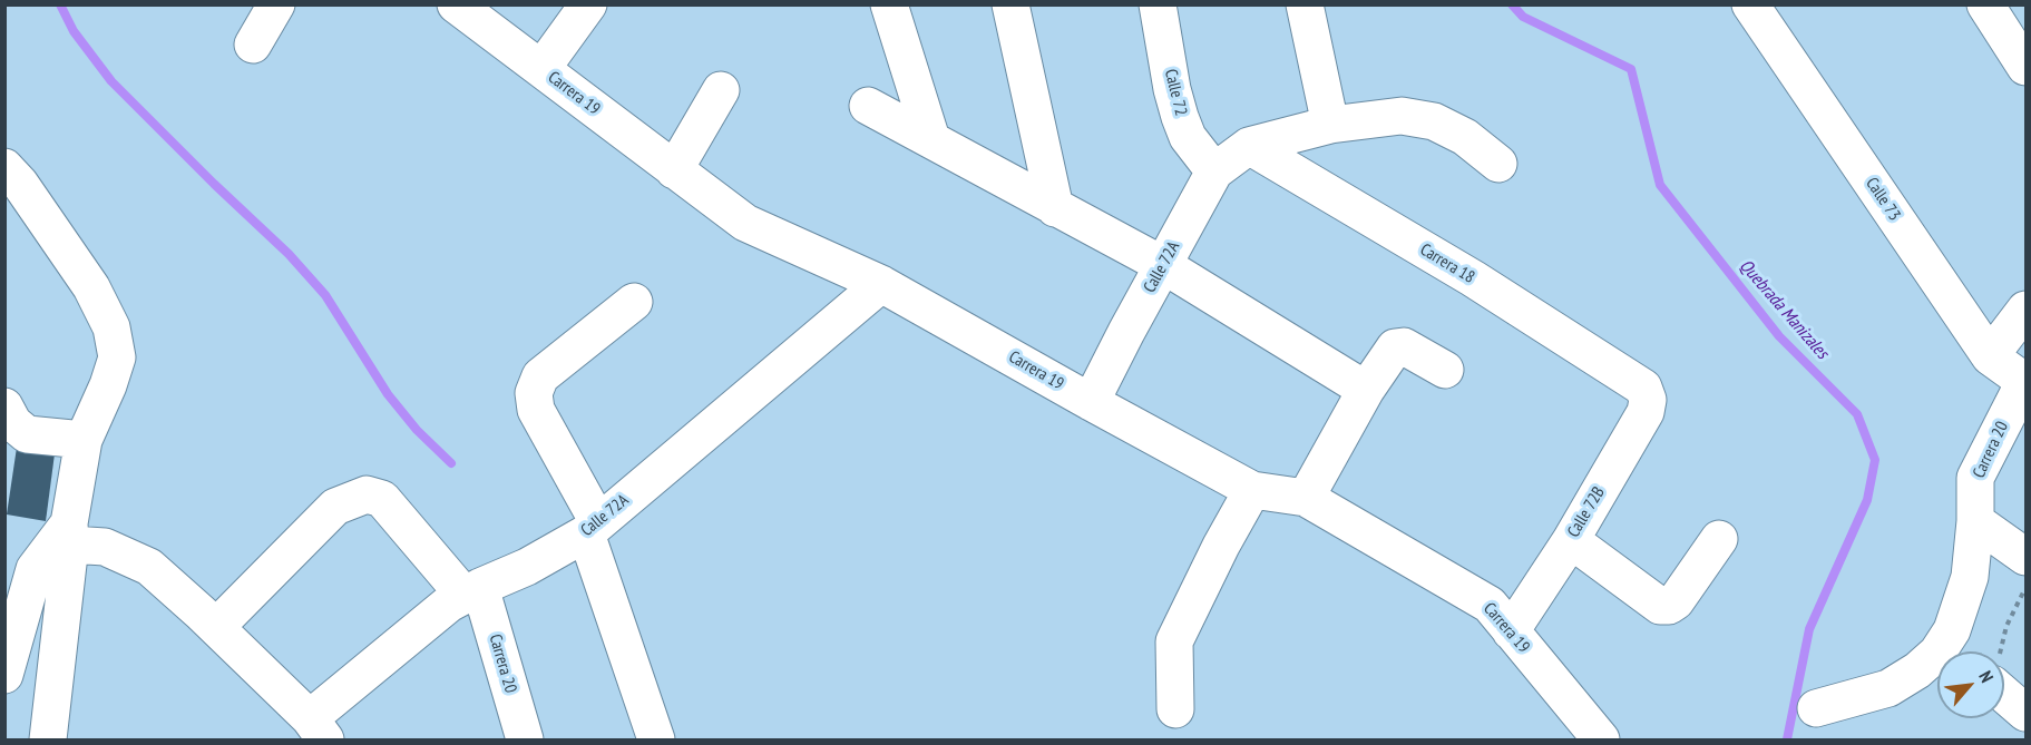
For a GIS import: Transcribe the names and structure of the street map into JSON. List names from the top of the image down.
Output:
{
  "streets": {
    "street": [
      "Calle 72",
      "Carrera 19",
      "Calle 73",
      "Carrera 18",
      "Calle 72A",
      "Carrera 20",
      "Calle 72B"
    ]
  },
  "crossings": [
    ["Calle 72", "Calle 72A"],
    ["Carrera 19", "Calle 72A"],
    ["Carrera 19", "Calle 72B"],
    ["Calle 73", "Carrera 20"],
    ["Carrera 18", "Calle 72A"],
    ["Carrera 18", "Calle 72B"],
    ["Calle 72A", "Carrera 20"]
  ],
  "water": ["Quebrada Manizales"],
  "north": "top right"
}
